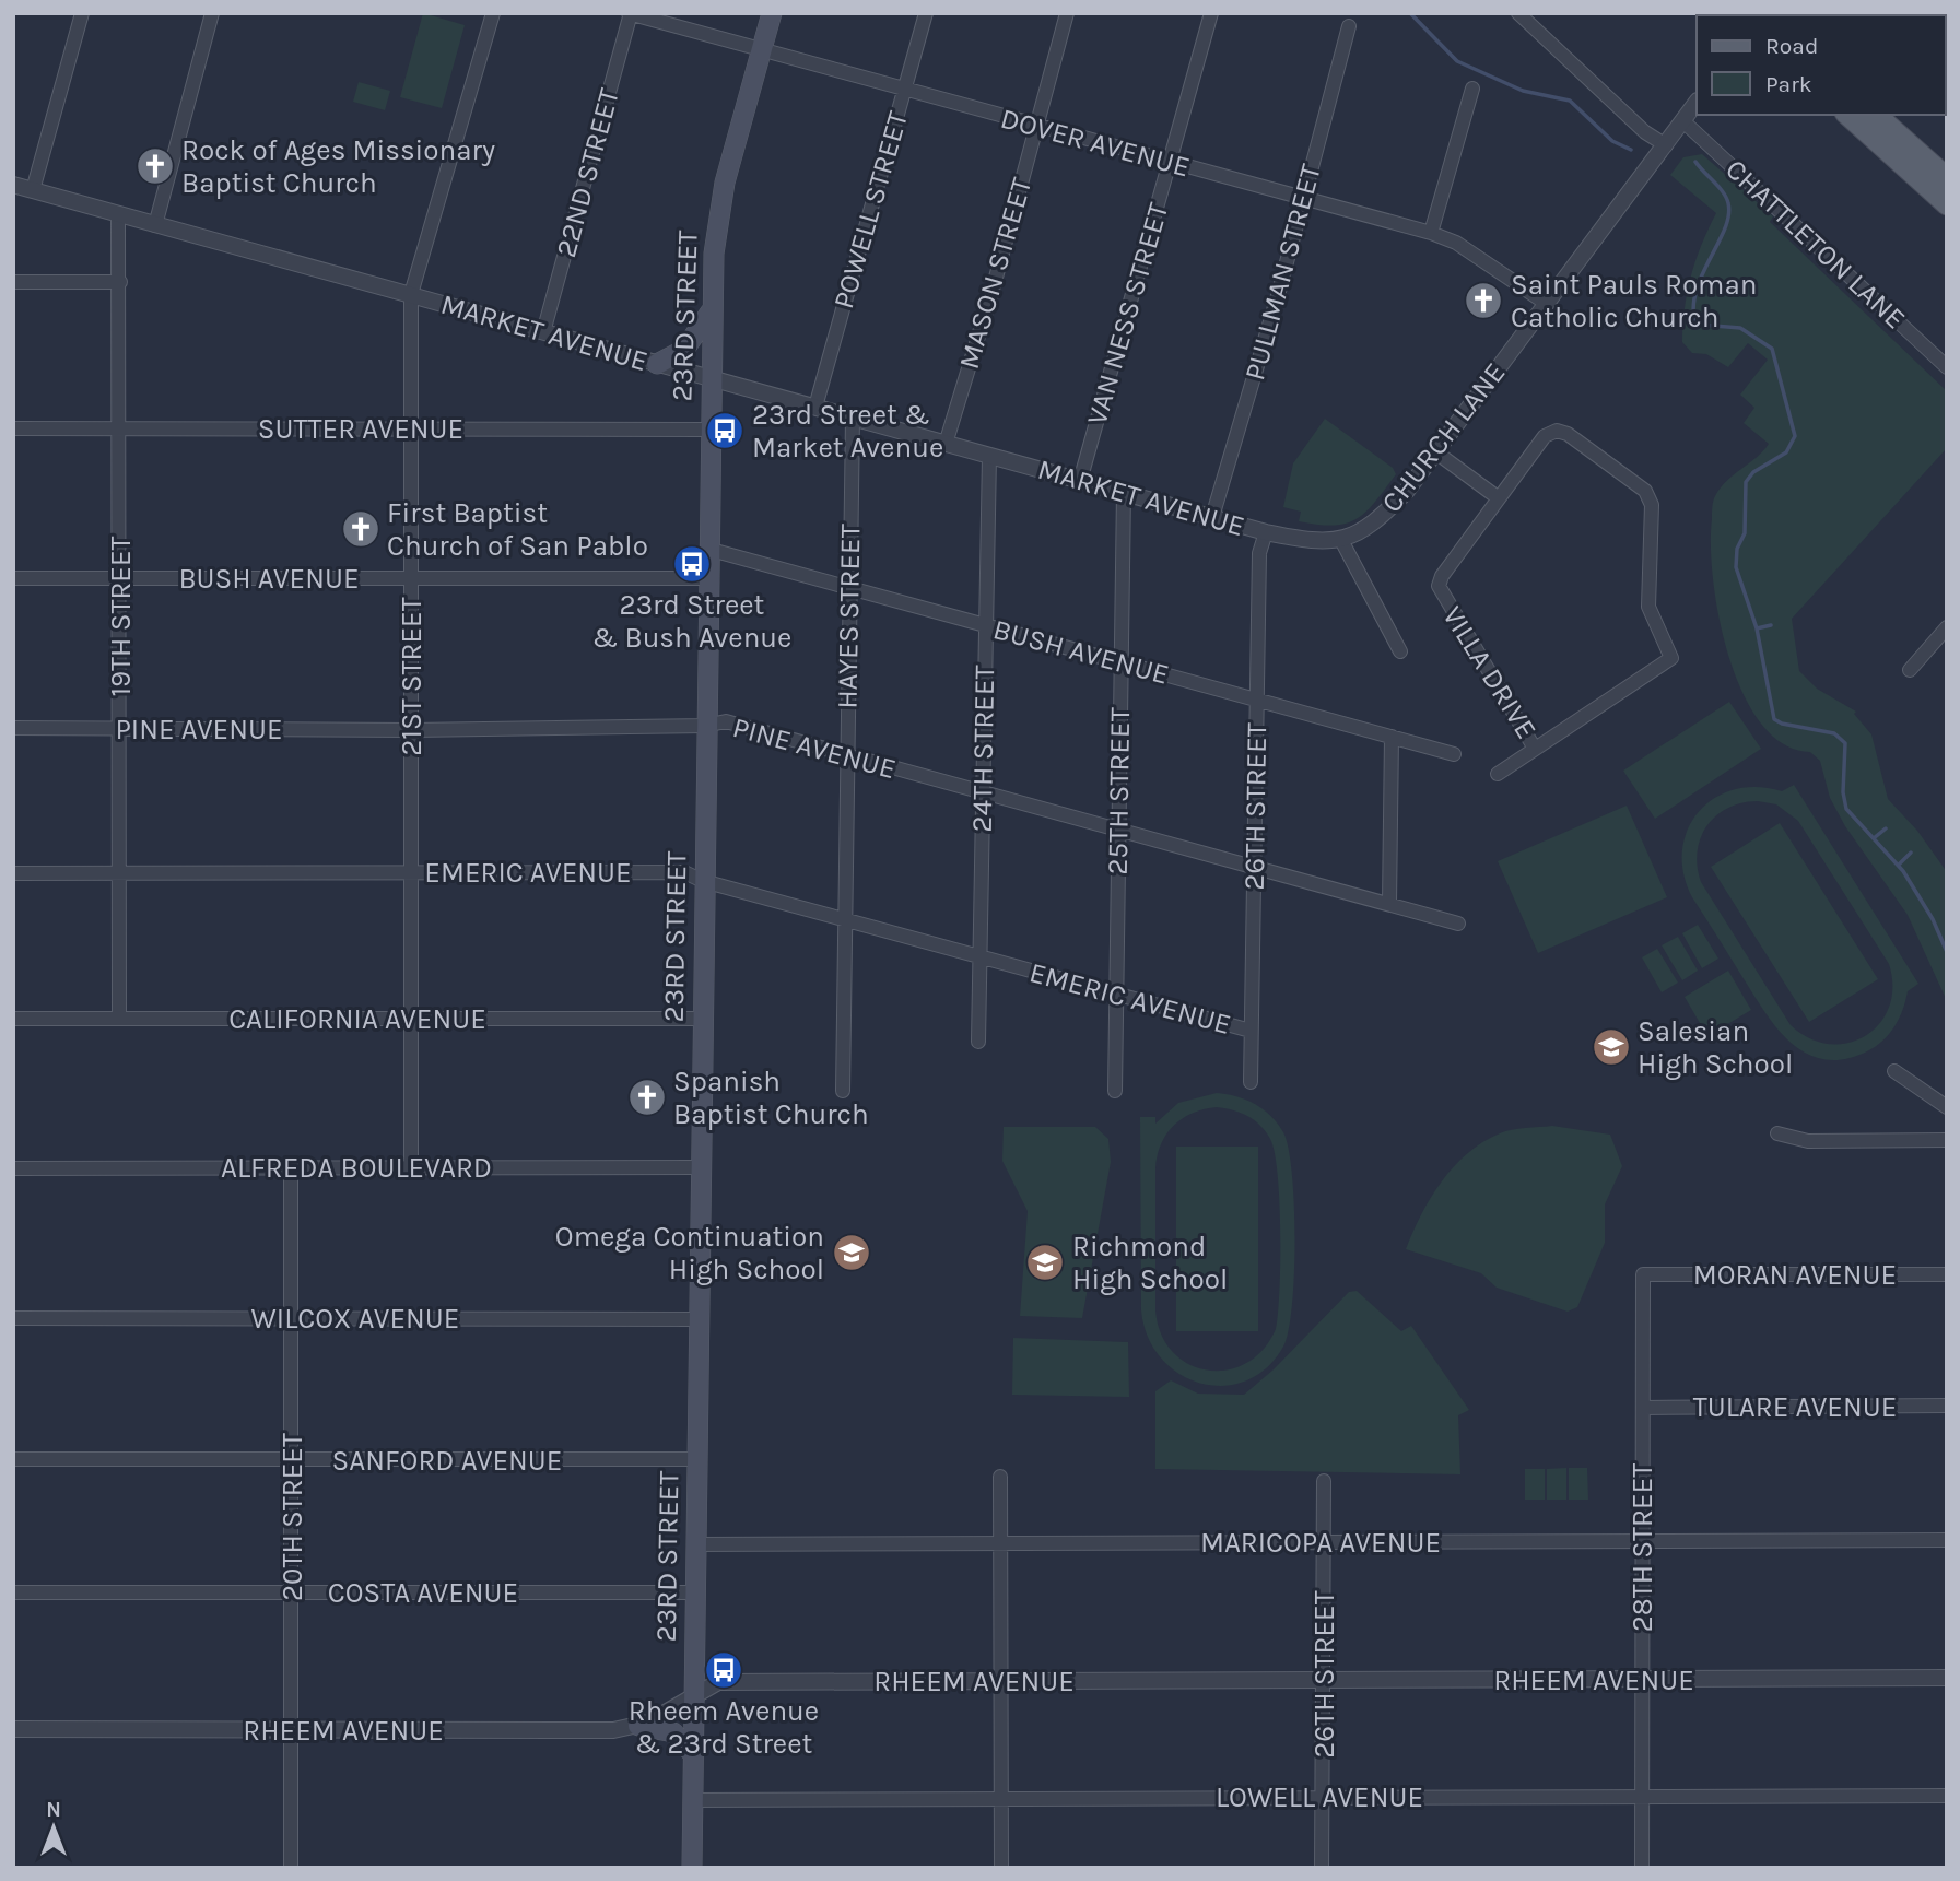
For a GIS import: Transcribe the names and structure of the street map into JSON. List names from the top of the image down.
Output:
{
  "streets": {
    "main road": ["23RD STREET"],
    "street": [
      "DOVER AVENUE",
      "22ND STREET",
      "POWELL STREET",
      "CHATTLETON LANE",
      "PULLMAN STREET",
      "MASON STREET",
      "VAN NESS STREET",
      "MARKET AVENUE",
      "SUTTER AVENUE",
      "CHURCH LANE",
      "BUSH AVENUE",
      "19TH STREET",
      "HAYES STREET",
      "VILLA DRIVE",
      "21ST STREET",
      "PINE AVENUE",
      "24TH STREET",
      "25TH STREET",
      "26TH STREET",
      "EMERIC AVENUE",
      "CALIFORNIA AVENUE",
      "ALFREDA BOULEVARD",
      "MORAN AVENUE",
      "WILCOX AVENUE",
      "TULARE AVENUE",
      "SANFORD AVENUE",
      "20TH STREET",
      "MARICOPA AVENUE",
      "28TH STREET",
      "COSTA AVENUE",
      "RHEEM AVENUE",
      "LOWELL AVENUE"
    ]
  },
  "crossings": [
    ["DOVER AVENUE", "22ND STREET"],
    ["DOVER AVENUE", "POWELL STREET"],
    ["DOVER AVENUE", "PULLMAN STREET"],
    ["DOVER AVENUE", "MASON STREET"],
    ["DOVER AVENUE", "VAN NESS STREET"],
    ["DOVER AVENUE", "23RD STREET"],
    ["DOVER AVENUE", "CHURCH LANE"],
    ["22ND STREET", "MARKET AVENUE"],
    ["POWELL STREET", "MARKET AVENUE"],
    ["CHATTLETON LANE", "CHURCH LANE"],
    ["PULLMAN STREET", "MARKET AVENUE"],
    ["MASON STREET", "MARKET AVENUE"],
    ["VAN NESS STREET", "MARKET AVENUE"],
    ["23RD STREET", "MARKET AVENUE"],
    ["23RD STREET", "SUTTER AVENUE"],
    ["23RD STREET", "BUSH AVENUE"],
    ["23RD STREET", "PINE AVENUE"],
    ["23RD STREET", "EMERIC AVENUE"],
    ["23RD STREET", "CALIFORNIA AVENUE"],
    ["23RD STREET", "ALFREDA BOULEVARD"],
    ["23RD STREET", "WILCOX AVENUE"],
    ["23RD STREET", "SANFORD AVENUE"],
    ["23RD STREET", "MARICOPA AVENUE"],
    ["23RD STREET", "COSTA AVENUE"],
    ["23RD STREET", "RHEEM AVENUE"],
    ["23RD STREET", "LOWELL AVENUE"],
    ["MARKET AVENUE", "CHURCH LANE"],
    ["MARKET AVENUE", "19TH STREET"],
    ["MARKET AVENUE", "HAYES STREET"],
    ["MARKET AVENUE", "21ST STREET"],
    ["MARKET AVENUE", "24TH STREET"],
    ["MARKET AVENUE", "25TH STREET"],
    ["MARKET AVENUE", "26TH STREET"],
    ["SUTTER AVENUE", "19TH STREET"],
    ["SUTTER AVENUE", "21ST STREET"],
    ["BUSH AVENUE", "19TH STREET"],
    ["BUSH AVENUE", "HAYES STREET"],
    ["BUSH AVENUE", "21ST STREET"],
    ["BUSH AVENUE", "24TH STREET"],
    ["BUSH AVENUE", "25TH STREET"],
    ["BUSH AVENUE", "26TH STREET"],
    ["19TH STREET", "PINE AVENUE"],
    ["19TH STREET", "EMERIC AVENUE"],
    ["19TH STREET", "CALIFORNIA AVENUE"],
    ["HAYES STREET", "PINE AVENUE"],
    ["HAYES STREET", "EMERIC AVENUE"],
    ["21ST STREET", "PINE AVENUE"],
    ["21ST STREET", "EMERIC AVENUE"],
    ["21ST STREET", "CALIFORNIA AVENUE"],
    ["21ST STREET", "ALFREDA BOULEVARD"],
    ["PINE AVENUE", "24TH STREET"],
    ["PINE AVENUE", "25TH STREET"],
    ["PINE AVENUE", "26TH STREET"],
    ["24TH STREET", "EMERIC AVENUE"],
    ["25TH STREET", "EMERIC AVENUE"],
    ["26TH STREET", "EMERIC AVENUE"],
    ["26TH STREET", "MARICOPA AVENUE"],
    ["26TH STREET", "RHEEM AVENUE"],
    ["26TH STREET", "LOWELL AVENUE"],
    ["ALFREDA BOULEVARD", "20TH STREET"],
    ["MORAN AVENUE", "28TH STREET"],
    ["WILCOX AVENUE", "20TH STREET"],
    ["TULARE AVENUE", "28TH STREET"],
    ["SANFORD AVENUE", "20TH STREET"],
    ["20TH STREET", "COSTA AVENUE"],
    ["20TH STREET", "RHEEM AVENUE"],
    ["MARICOPA AVENUE", "28TH STREET"],
    ["28TH STREET", "RHEEM AVENUE"],
    ["28TH STREET", "LOWELL AVENUE"]
  ],
  "places": {
    "church": [
      "Rock of Ages Missionary Baptist Church",
      "Saint Pauls Roman Catholic Church",
      "First Baptist Church of San Pablo",
      "Spanish Baptist Church"
    ],
    "bus stop": ["23rd Street & Market Avenue", "23rd Street & Bush Avenue", "Rheem Avenue & 23rd Street"],
    "school or university": ["Salesian High School", "Omega Continuation High School", "Richmond High School"]
  },
  "legend": ["Road", "Park"],
  "north": "top"
}
